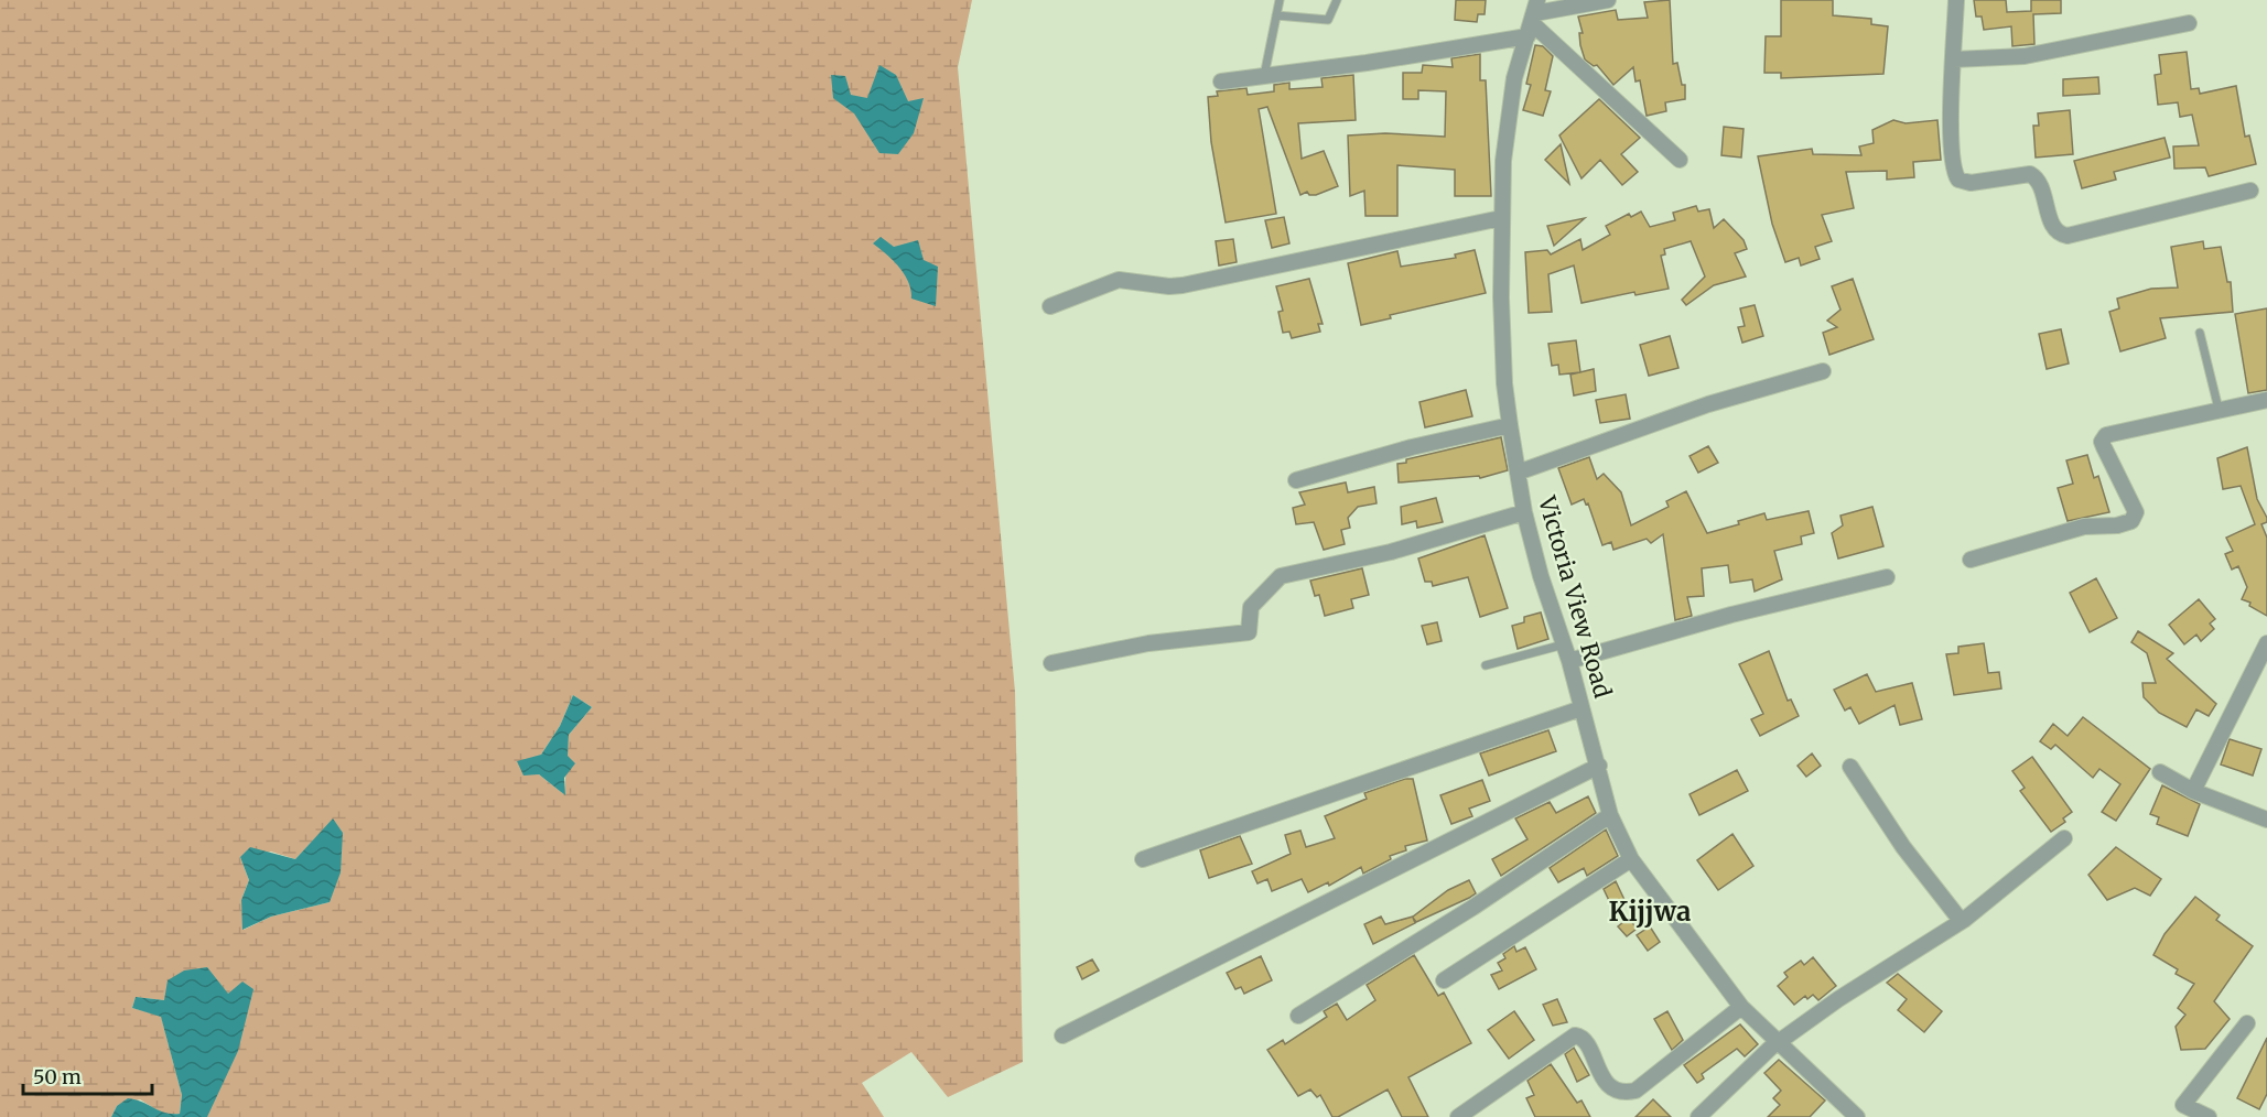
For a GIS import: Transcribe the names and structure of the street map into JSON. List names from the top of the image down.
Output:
{
  "streets": {
    "street": ["Victoria View Road"]
  },
  "districts": ["Kijjwa"],
  "scale_bar": "50 m"
}
